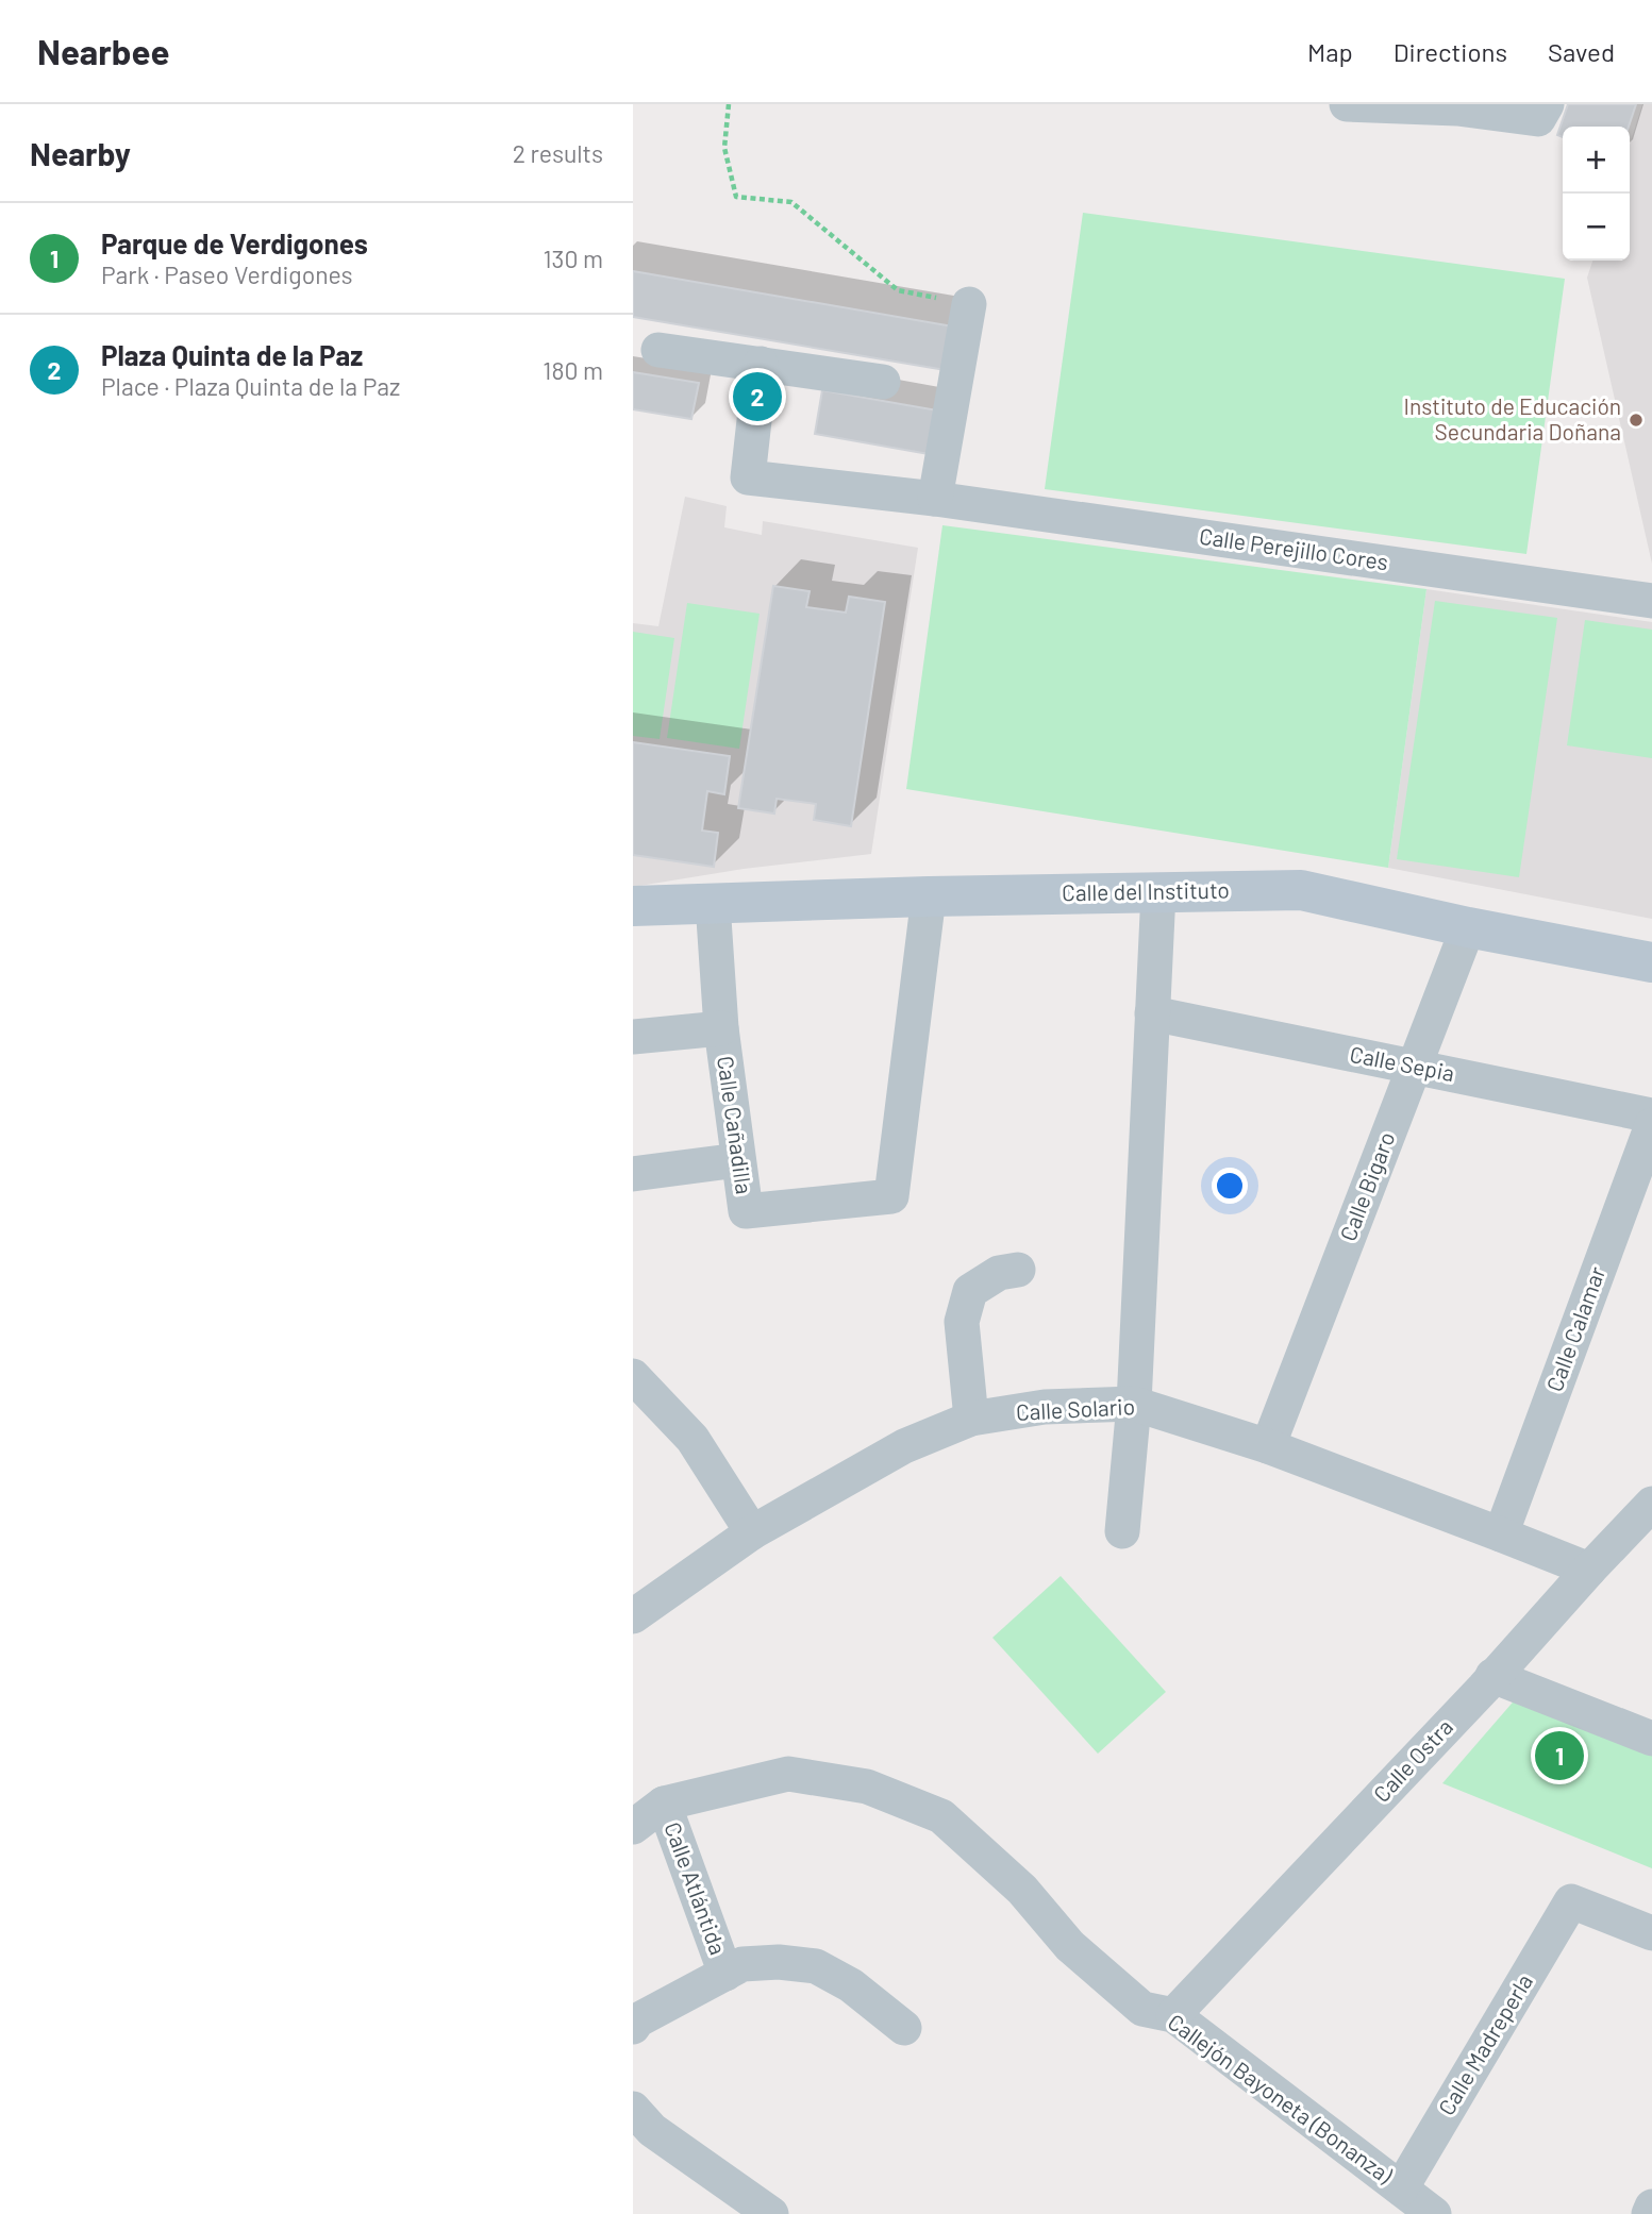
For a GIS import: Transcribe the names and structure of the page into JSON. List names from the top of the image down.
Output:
{
  "streets": {
    "street": [
      "Calle Perejillo Cores",
      "Calle del Instituto",
      "Calle Sepia",
      "Calle Cañadilla",
      "Calle Bigaro",
      "Calle Calamar",
      "Calle Solario",
      "Calle Ostra",
      "Calle Atlántida",
      "Calle Madreperla",
      "Callejón Bayoneta (Bonanza)"
    ]
  },
  "crossings": [
    ["Calle del Instituto", "Calle Cañadilla"],
    ["Calle del Instituto", "Calle Bigaro"],
    ["Calle Sepia", "Calle Bigaro"],
    ["Calle Bigaro", "Calle Solario"],
    ["Calle Calamar", "Calle Solario"],
    ["Calle Solario", "Calle Ostra"],
    ["Calle Ostra", "Callejón Bayoneta (Bonanza)"],
    ["Calle Atlántida", "Callejón Bayoneta (Bonanza)"],
    ["Calle Madreperla", "Callejón Bayoneta (Bonanza)"]
  ],
  "places": ["Instituto de Educación Secundaria Doñana"],
  "page": {
    "header": "Nearbee",
    "nav": ["Map", "Directions", "Saved"],
    "heading": ["Nearby", "2 results"],
    "map_buttons": ["+", "−"],
    "list": [
      {
        "mark": "1",
        "name": "Parque de Verdigones",
        "note": "Park · Paseo Verdigones",
        "value": "130 m"
      },
      {
        "mark": "2",
        "name": "Plaza Quinta de la Paz",
        "note": "Place · Plaza Quinta de la Paz",
        "value": "180 m"
      }
    ],
    "pins": ["2", "1"]
  }
}
